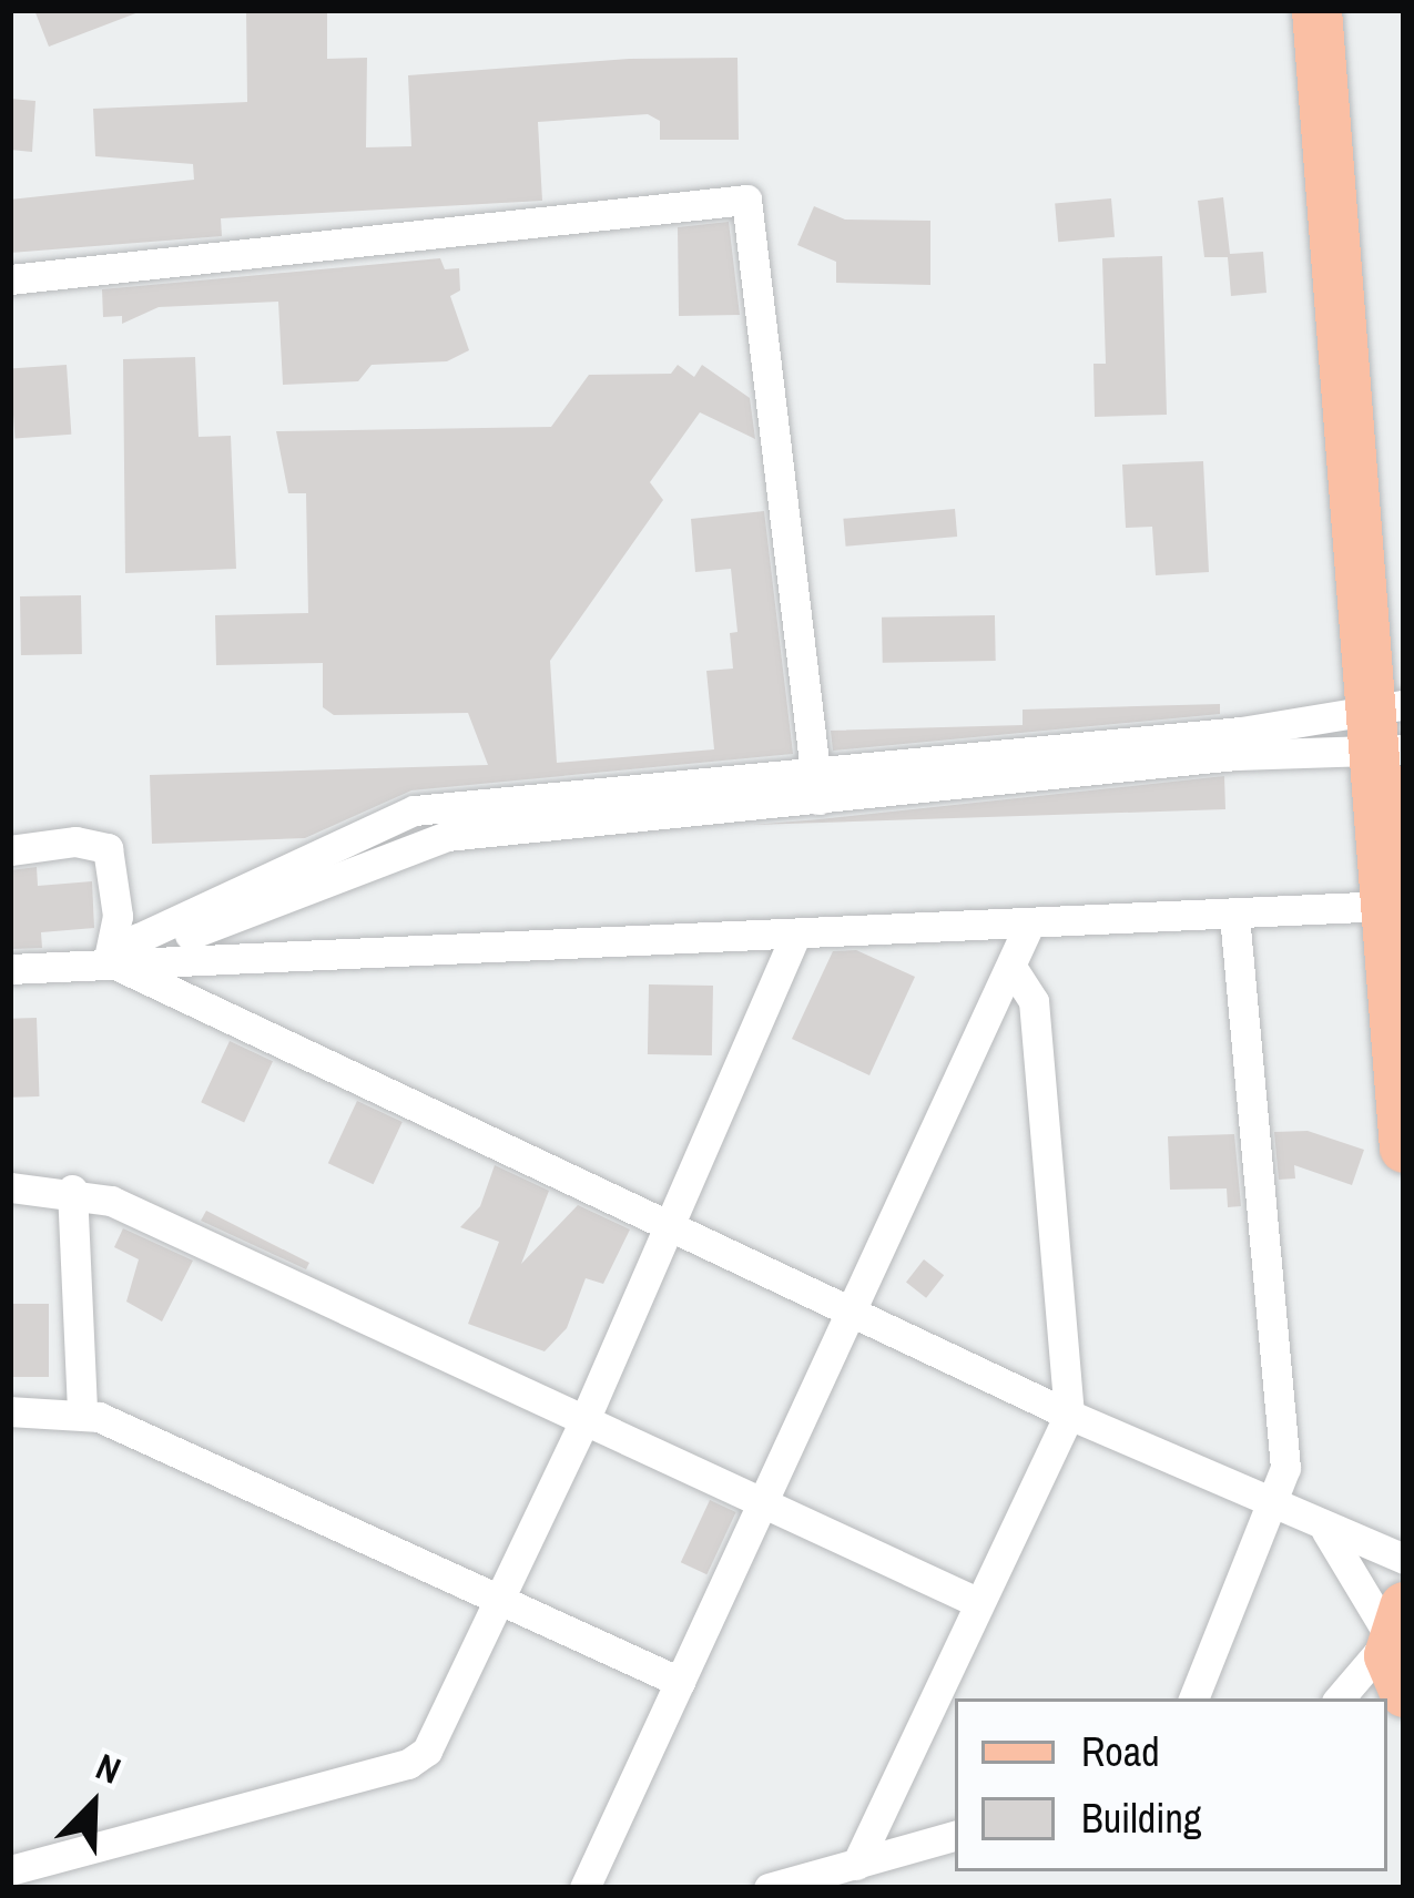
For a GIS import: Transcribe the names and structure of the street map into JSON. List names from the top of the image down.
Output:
{
  "legend": ["Road", "Building"],
  "north": "top right"
}
